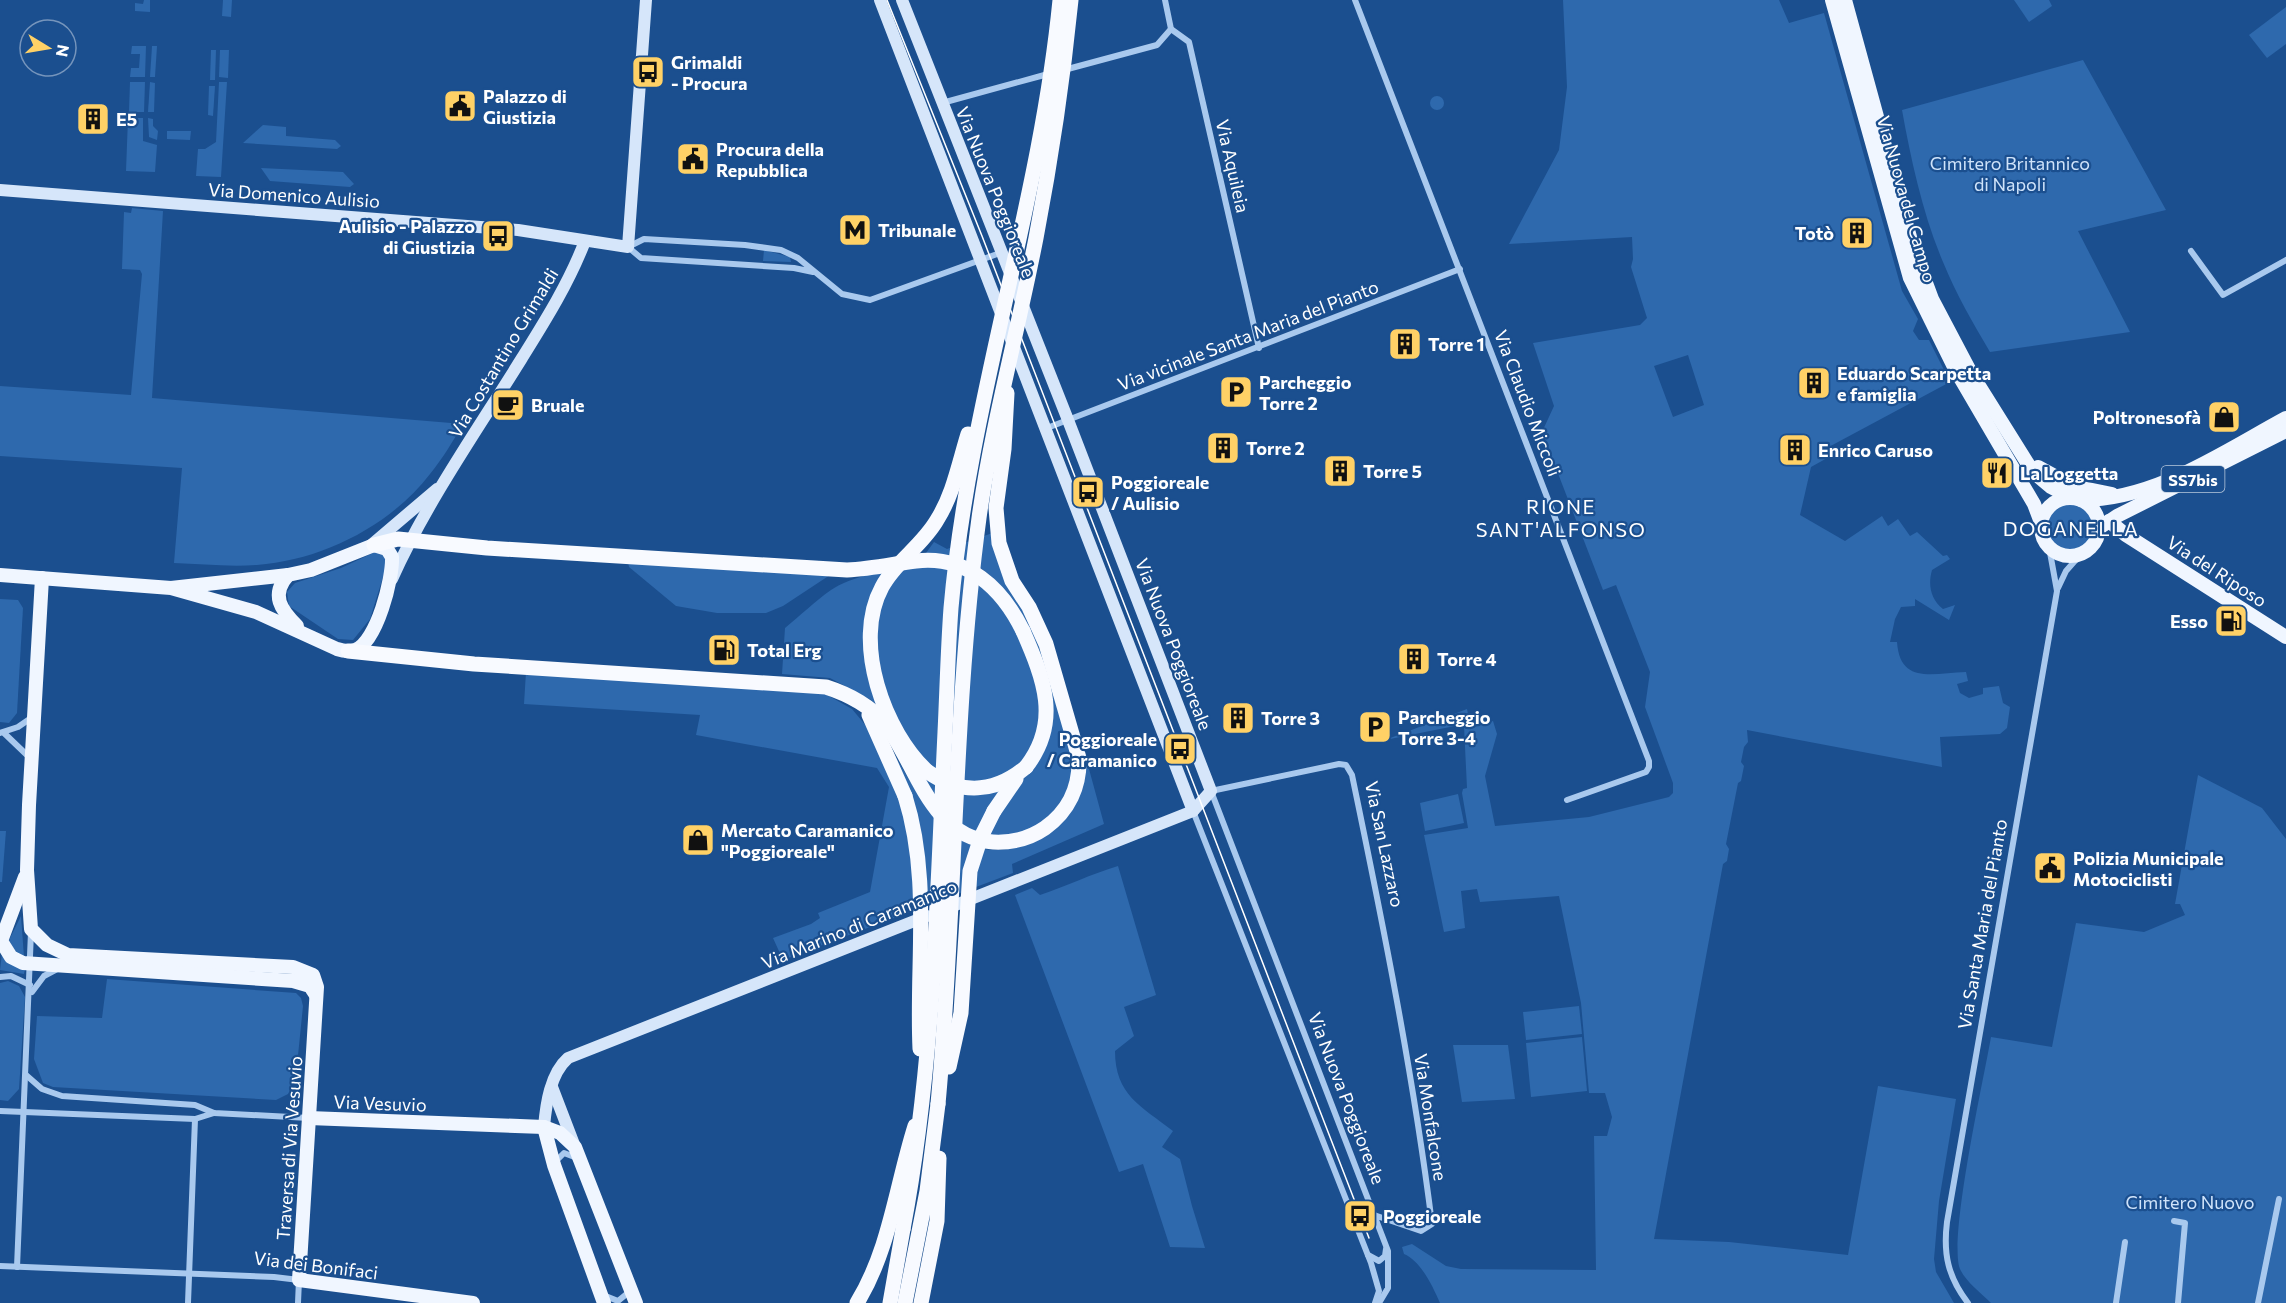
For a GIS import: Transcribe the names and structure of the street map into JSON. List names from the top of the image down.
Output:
{
  "streets": {
    "main road": [
      "Via Nuova Poggioreale",
      "Via Domenico Aulisio",
      "Via Nuova del Campo",
      "Via Costantino Grimaldi",
      "SS7bis",
      "Via del Riposo",
      "Via Marino di Caramanico",
      "Via Vesuvio",
      "Traversa di Via Vesuvio",
      "Via dei Bonifaci"
    ],
    "street": [
      "Via Aquileia",
      "Via vicinale Santa Maria del Pianto",
      "Via Claudio Miccoli",
      "Via San Lazzaro",
      "Via Santa Maria del Pianto",
      "Via Monfalcone"
    ]
  },
  "crossings": [
    ["Via Aquileia", "Via vicinale Santa Maria del Pianto"],
    ["Via Nuova Poggioreale", "Via vicinale Santa Maria del Pianto"],
    ["Via Nuova Poggioreale", "Via San Lazzaro"],
    ["Via Nuova Poggioreale", "Via Marino di Caramanico"],
    ["Via Nuova Poggioreale", "Via Monfalcone"],
    ["Via Domenico Aulisio", "Via Costantino Grimaldi"],
    ["Via Nuova del Campo", "SS7bis"],
    ["Via Nuova del Campo", "Via del Riposo"],
    ["Via Nuova del Campo", "Via Santa Maria del Pianto"],
    ["Via vicinale Santa Maria del Pianto", "Via Claudio Miccoli"],
    ["SS7bis", "Via del Riposo"],
    ["SS7bis", "Via Santa Maria del Pianto"],
    ["Via del Riposo", "Via Santa Maria del Pianto"],
    ["Via San Lazzaro", "Via Monfalcone"],
    ["Via Marino di Caramanico", "Via Vesuvio"],
    ["Via Vesuvio", "Traversa di Via Vesuvio"],
    ["Traversa di Via Vesuvio", "Via dei Bonifaci"]
  ],
  "districts": ["RIONE SANT'ALFONSO", "DOGANELLA"],
  "parks": ["Cimitero Britannico di Napoli", "Cimitero Nuovo"],
  "places": {
    "bus stop": [
      "Grimaldi - Procura",
      "Aulisio - Palazzo di Giustizia",
      "Poggioreale / Aulisio",
      "Poggioreale / Caramanico",
      "Poggioreale"
    ],
    "public building": ["Palazzo di Giustizia", "Procura della Repubblica", "Polizia Municipale Motociclisti"],
    "building": [
      "E5",
      "Totò",
      "Torre 1",
      "Eduardo Scarpetta e famiglia",
      "Torre 2",
      "Enrico Caruso",
      "Torre 5",
      "Torre 4",
      "Torre 3"
    ],
    "metro station": ["Tribunale"],
    "parking": ["Parcheggio Torre 2", "Parcheggio Torre 3-4"],
    "cafe": ["Bruale"],
    "shop": ["Poltronesofà", "Mercato Caramanico \"Poggioreale\""],
    "restaurant": ["La Loggetta"],
    "fuel station": ["Esso", "Total Erg"]
  },
  "north": "right"
}
